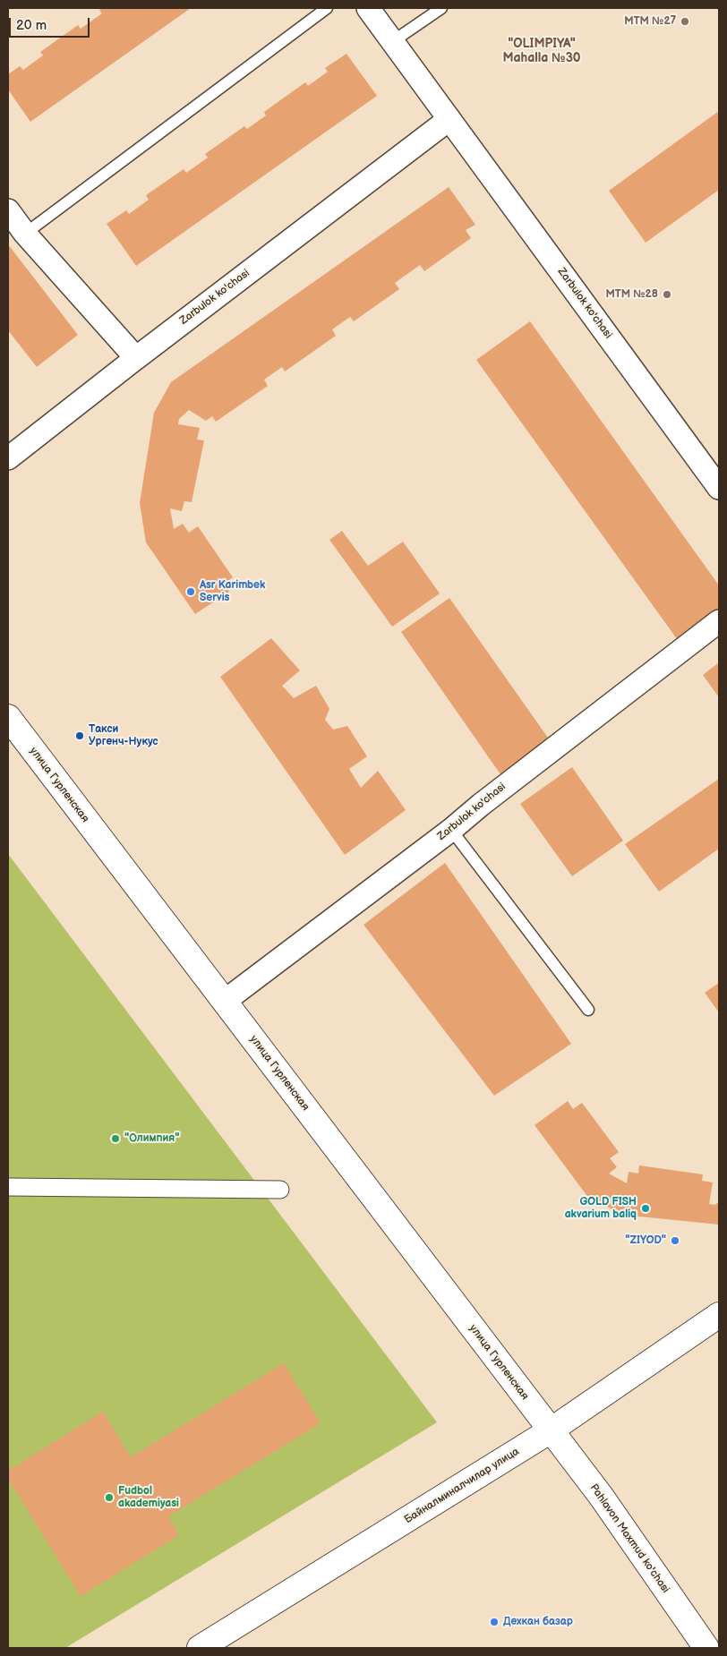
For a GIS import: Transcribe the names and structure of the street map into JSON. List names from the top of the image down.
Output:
{
  "streets": {
    "street": [
      "Zarbulok ko'chasi",
      "улица Гурленская",
      "Байналминалчилар улица",
      "Pahlavon Maxmud ko'chasi"
    ]
  },
  "crossings": [
    ["Zarbulok ko'chasi", "улица Гурленская"],
    ["улица Гурленская", "Байналминалчилар улица"],
    ["улица Гурленская", "Pahlavon Maxmud ko'chasi"],
    ["Байналминалчилар улица", "Pahlavon Maxmud ko'chasi"]
  ],
  "districts": ["\"OLIMPIYA\" Mahalla №30"],
  "places": [
    "MTM №27",
    "MTM №28",
    "Asr Karimbek Servis",
    "Такси Ургенч-Нукус",
    "\"Олимпия\"",
    "GOLD FISH akvarium baliq",
    "\"ZIYOD\"",
    "Fudbol akademiyasi",
    "Дехкан базар"
  ],
  "scale_bar": "20 m"
}
